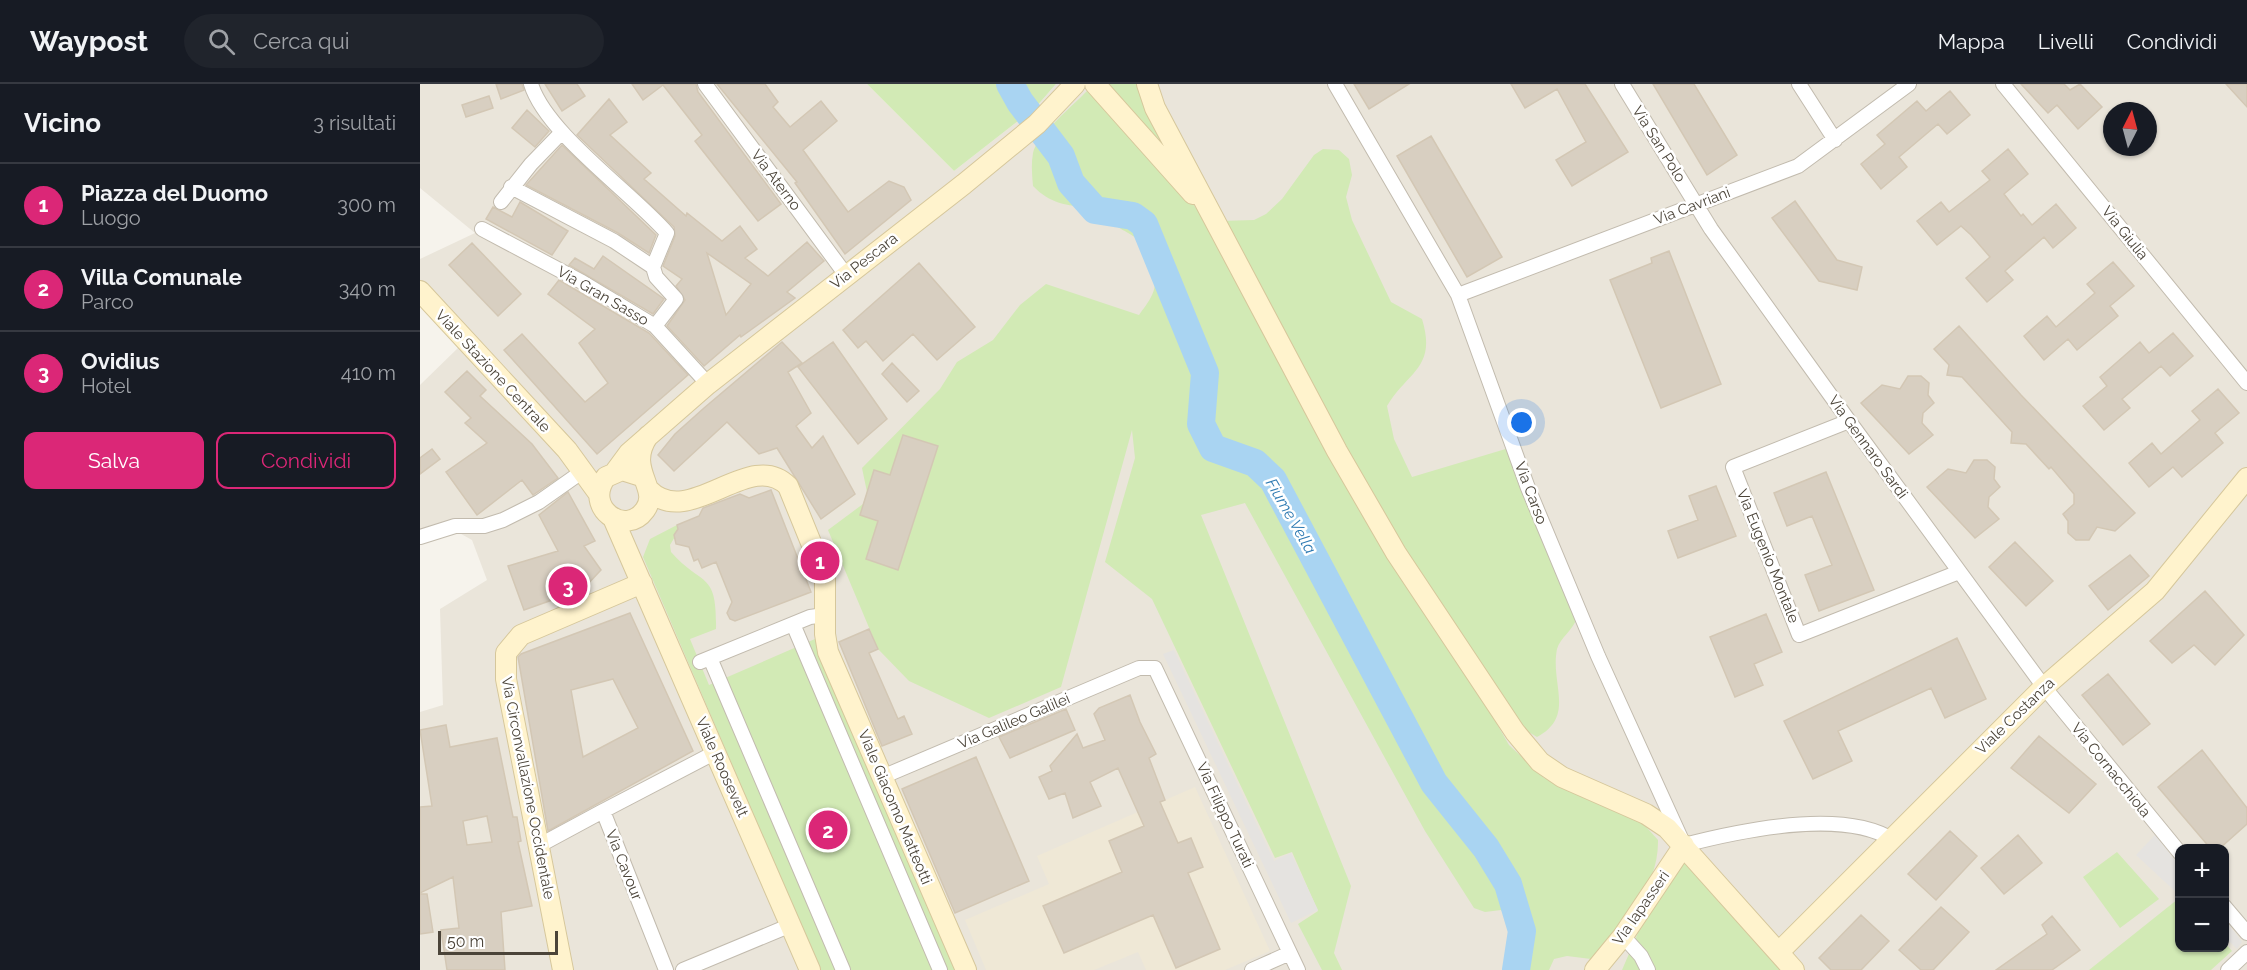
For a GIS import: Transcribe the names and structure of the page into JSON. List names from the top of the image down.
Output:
{
  "streets": {
    "street": [
      "Via San Polo",
      "Via Aterno",
      "Via Cavriani",
      "Via Giulia",
      "Via Pescara",
      "Via Gran Sasso",
      "Viale Stazione Centrale",
      "Via Gennaro Sardi",
      "Via Carso",
      "Via Eugenio Montale",
      "Viale Costanza",
      "Via Galileo Galilei",
      "Viale Roosevelt",
      "Via Cornacchiola",
      "Via Circonvallazione Occidentale",
      "Viale Giacomo Matteotti",
      "Via Filippo Turati",
      "Via Cavour",
      "Via Iapasseri"
    ]
  },
  "crossings": [
    ["Via San Polo", "Via Cavriani"],
    ["Via San Polo", "Via Gennaro Sardi"],
    ["Via Aterno", "Via Pescara"],
    ["Via Cavriani", "Via Gennaro Sardi"],
    ["Via Cavriani", "Via Carso"],
    ["Via Pescara", "Via Gran Sasso"],
    ["Via Pescara", "Viale Stazione Centrale"],
    ["Via Pescara", "Viale Roosevelt"],
    ["Viale Stazione Centrale", "Viale Roosevelt"],
    ["Via Gennaro Sardi", "Via Eugenio Montale"],
    ["Via Gennaro Sardi", "Viale Costanza"],
    ["Via Gennaro Sardi", "Via Cornacchiola"],
    ["Via Carso", "Via Iapasseri"],
    ["Viale Costanza", "Via Cornacchiola"],
    ["Via Galileo Galilei", "Viale Giacomo Matteotti"],
    ["Via Galileo Galilei", "Via Filippo Turati"],
    ["Viale Roosevelt", "Via Circonvallazione Occidentale"],
    ["Viale Roosevelt", "Via Cavour"]
  ],
  "water": ["Fiume Vella"],
  "scale_bar": "50 m",
  "north": "top",
  "page": {
    "header": "Waypost",
    "search": "Cerca qui",
    "nav": ["Mappa", "Livelli", "Condividi"],
    "heading": ["Vicino", "3 risultati"],
    "list": [
      {
        "mark": "1",
        "name": "Piazza del Duomo",
        "note": "Luogo",
        "value": "300 m"
      },
      {
        "mark": "2",
        "name": "Villa Comunale",
        "note": "Parco",
        "value": "340 m"
      },
      {
        "mark": "3",
        "name": "Ovidius",
        "note": "Hotel",
        "value": "410 m"
      }
    ],
    "buttons": ["Salva", "Condividi"],
    "pins": ["1", "3", "2"],
    "map_buttons": ["+", "−"],
    "scale": "50 m"
  }
}
